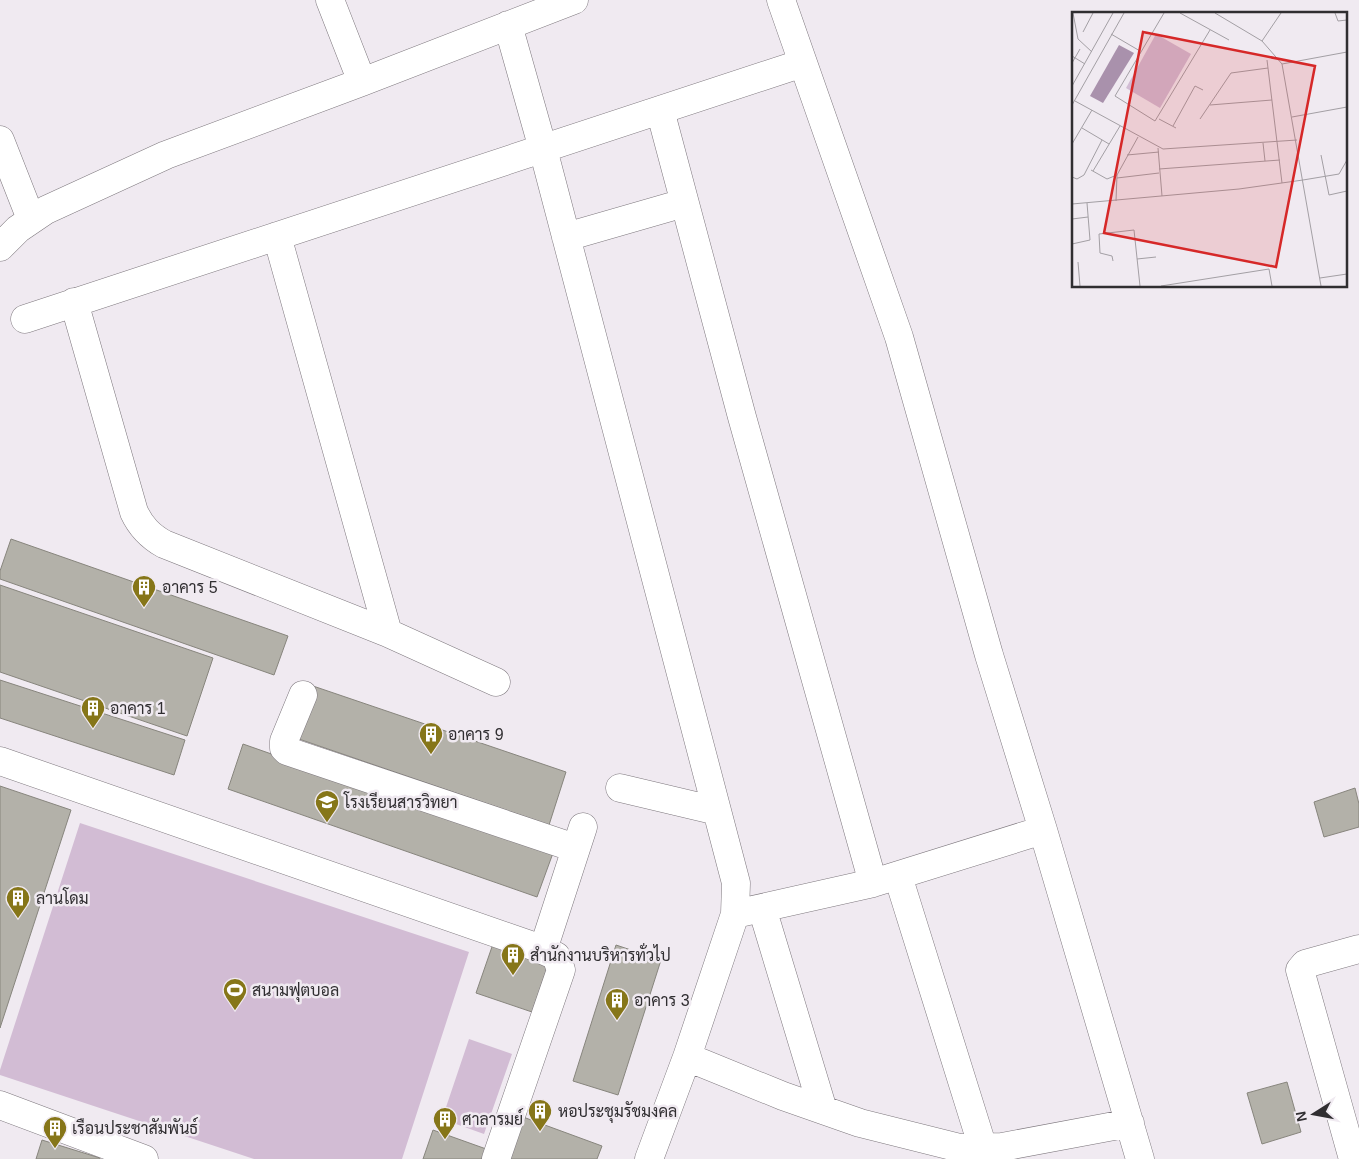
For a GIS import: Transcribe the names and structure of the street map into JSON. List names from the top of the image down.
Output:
{
  "places": {
    "building": [
      "อาคาร 5",
      "อาคาร 1",
      "อาคาร 9",
      "ลานโดม",
      "สำนักงานบริหารทั่วไป",
      "อาคาร 3",
      "หอประชุมรัชมงคล",
      "ศาลารมย์",
      "เรือนประชาสัมพันธ์"
    ],
    "school or university": ["โรงเรียนสารวิทยา"],
    "sports": ["สนามฟุตบอล"]
  },
  "north": "left"
}
